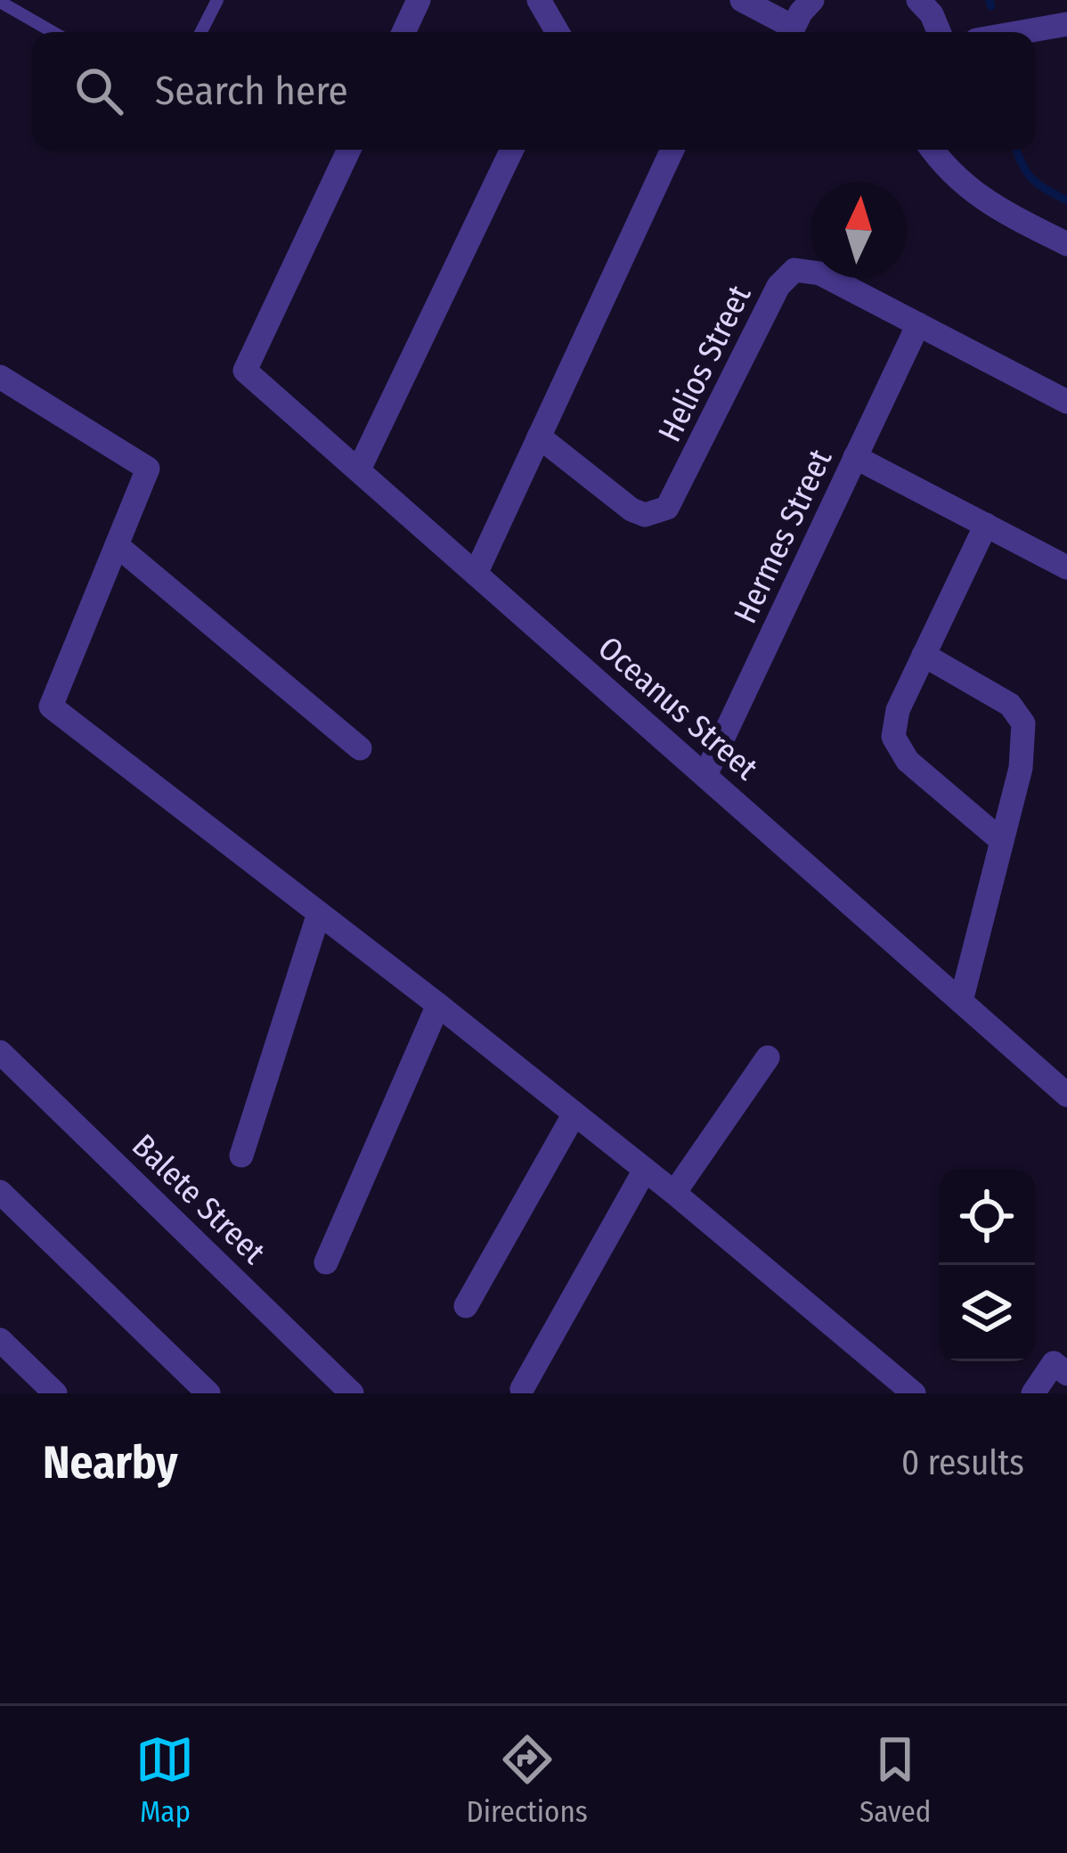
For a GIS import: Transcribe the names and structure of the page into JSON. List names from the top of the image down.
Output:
{
  "streets": {
    "street": [
      "Helios Street",
      "Hermes Street",
      "Oceanus Street",
      "Balete Street"
    ]
  },
  "crossings": [
    ["Helios Street", "Hermes Street"],
    ["Hermes Street", "Oceanus Street"]
  ],
  "north": "top",
  "page": {
    "search": "Search here",
    "heading": ["Nearby", "0 results"],
    "nav": ["Map", "Directions", "Saved"]
  }
}
